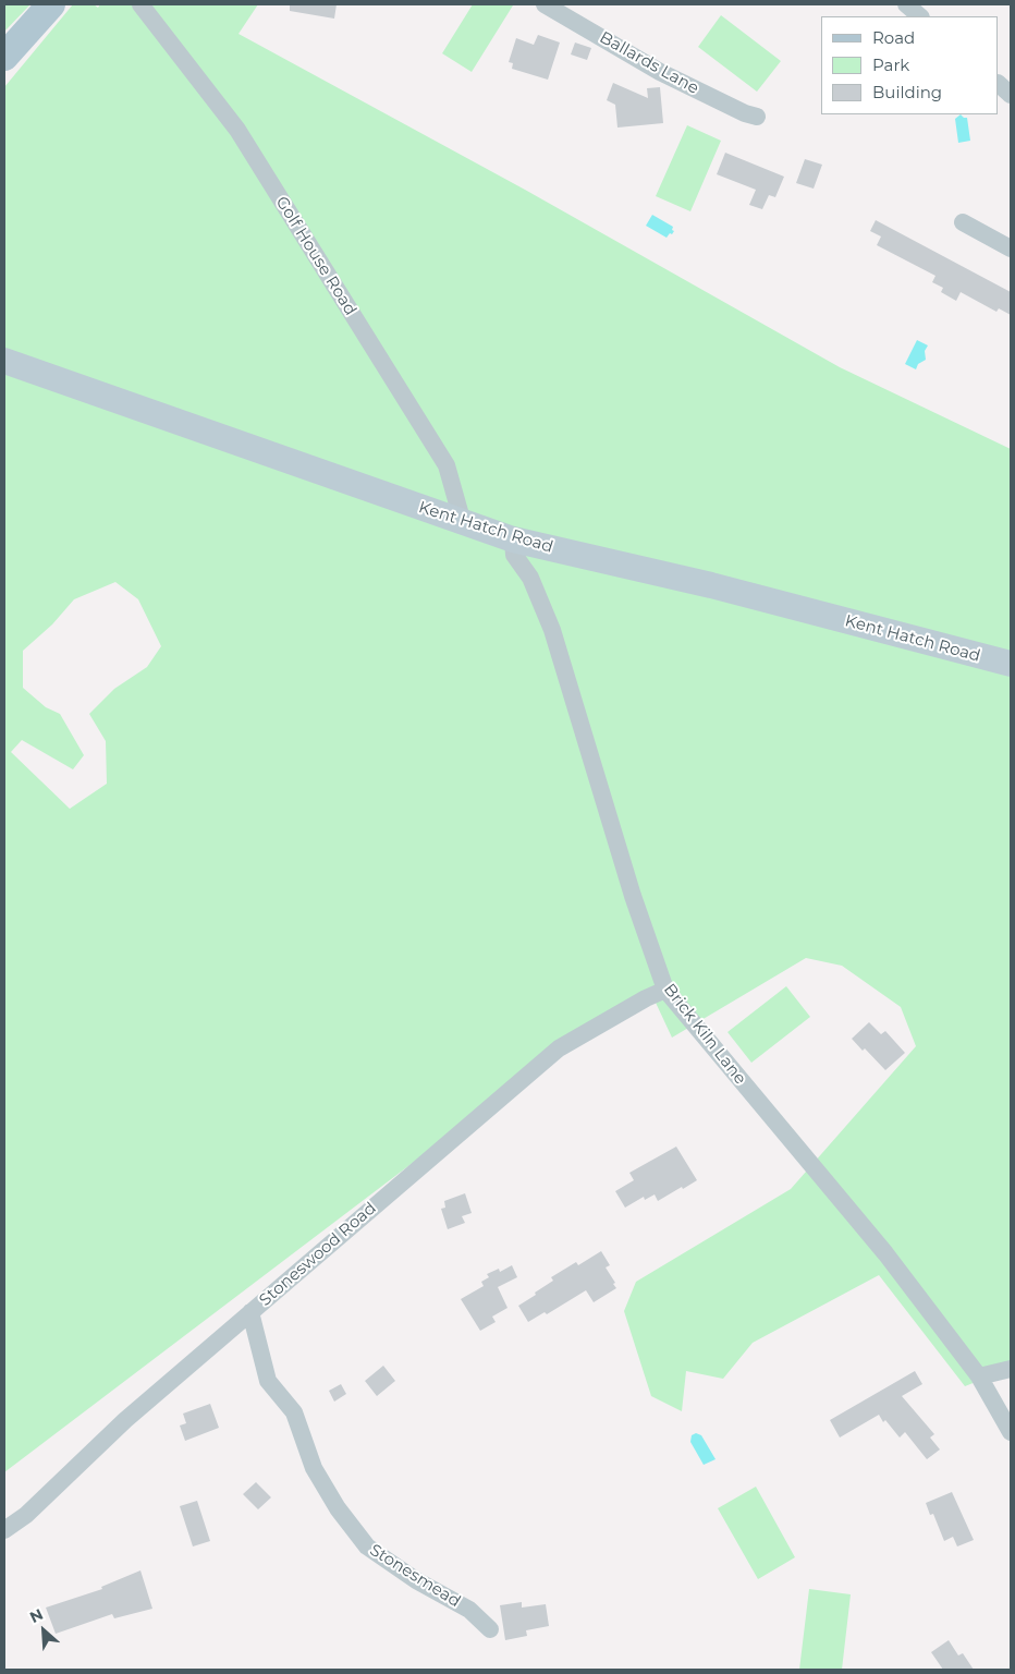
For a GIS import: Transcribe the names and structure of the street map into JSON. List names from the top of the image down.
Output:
{
  "streets": {
    "main road": ["Kent Hatch Road"],
    "street": [
      "Ballards Lane",
      "Golf House Road",
      "Brick Kiln Lane",
      "Stoneswood Road",
      "Stonesmead"
    ]
  },
  "crossings": [
    ["Golf House Road", "Kent Hatch Road"],
    ["Kent Hatch Road", "Brick Kiln Lane"],
    ["Brick Kiln Lane", "Stoneswood Road"],
    ["Stoneswood Road", "Stonesmead"]
  ],
  "legend": ["Road", "Park", "Building"],
  "north": "top left"
}
